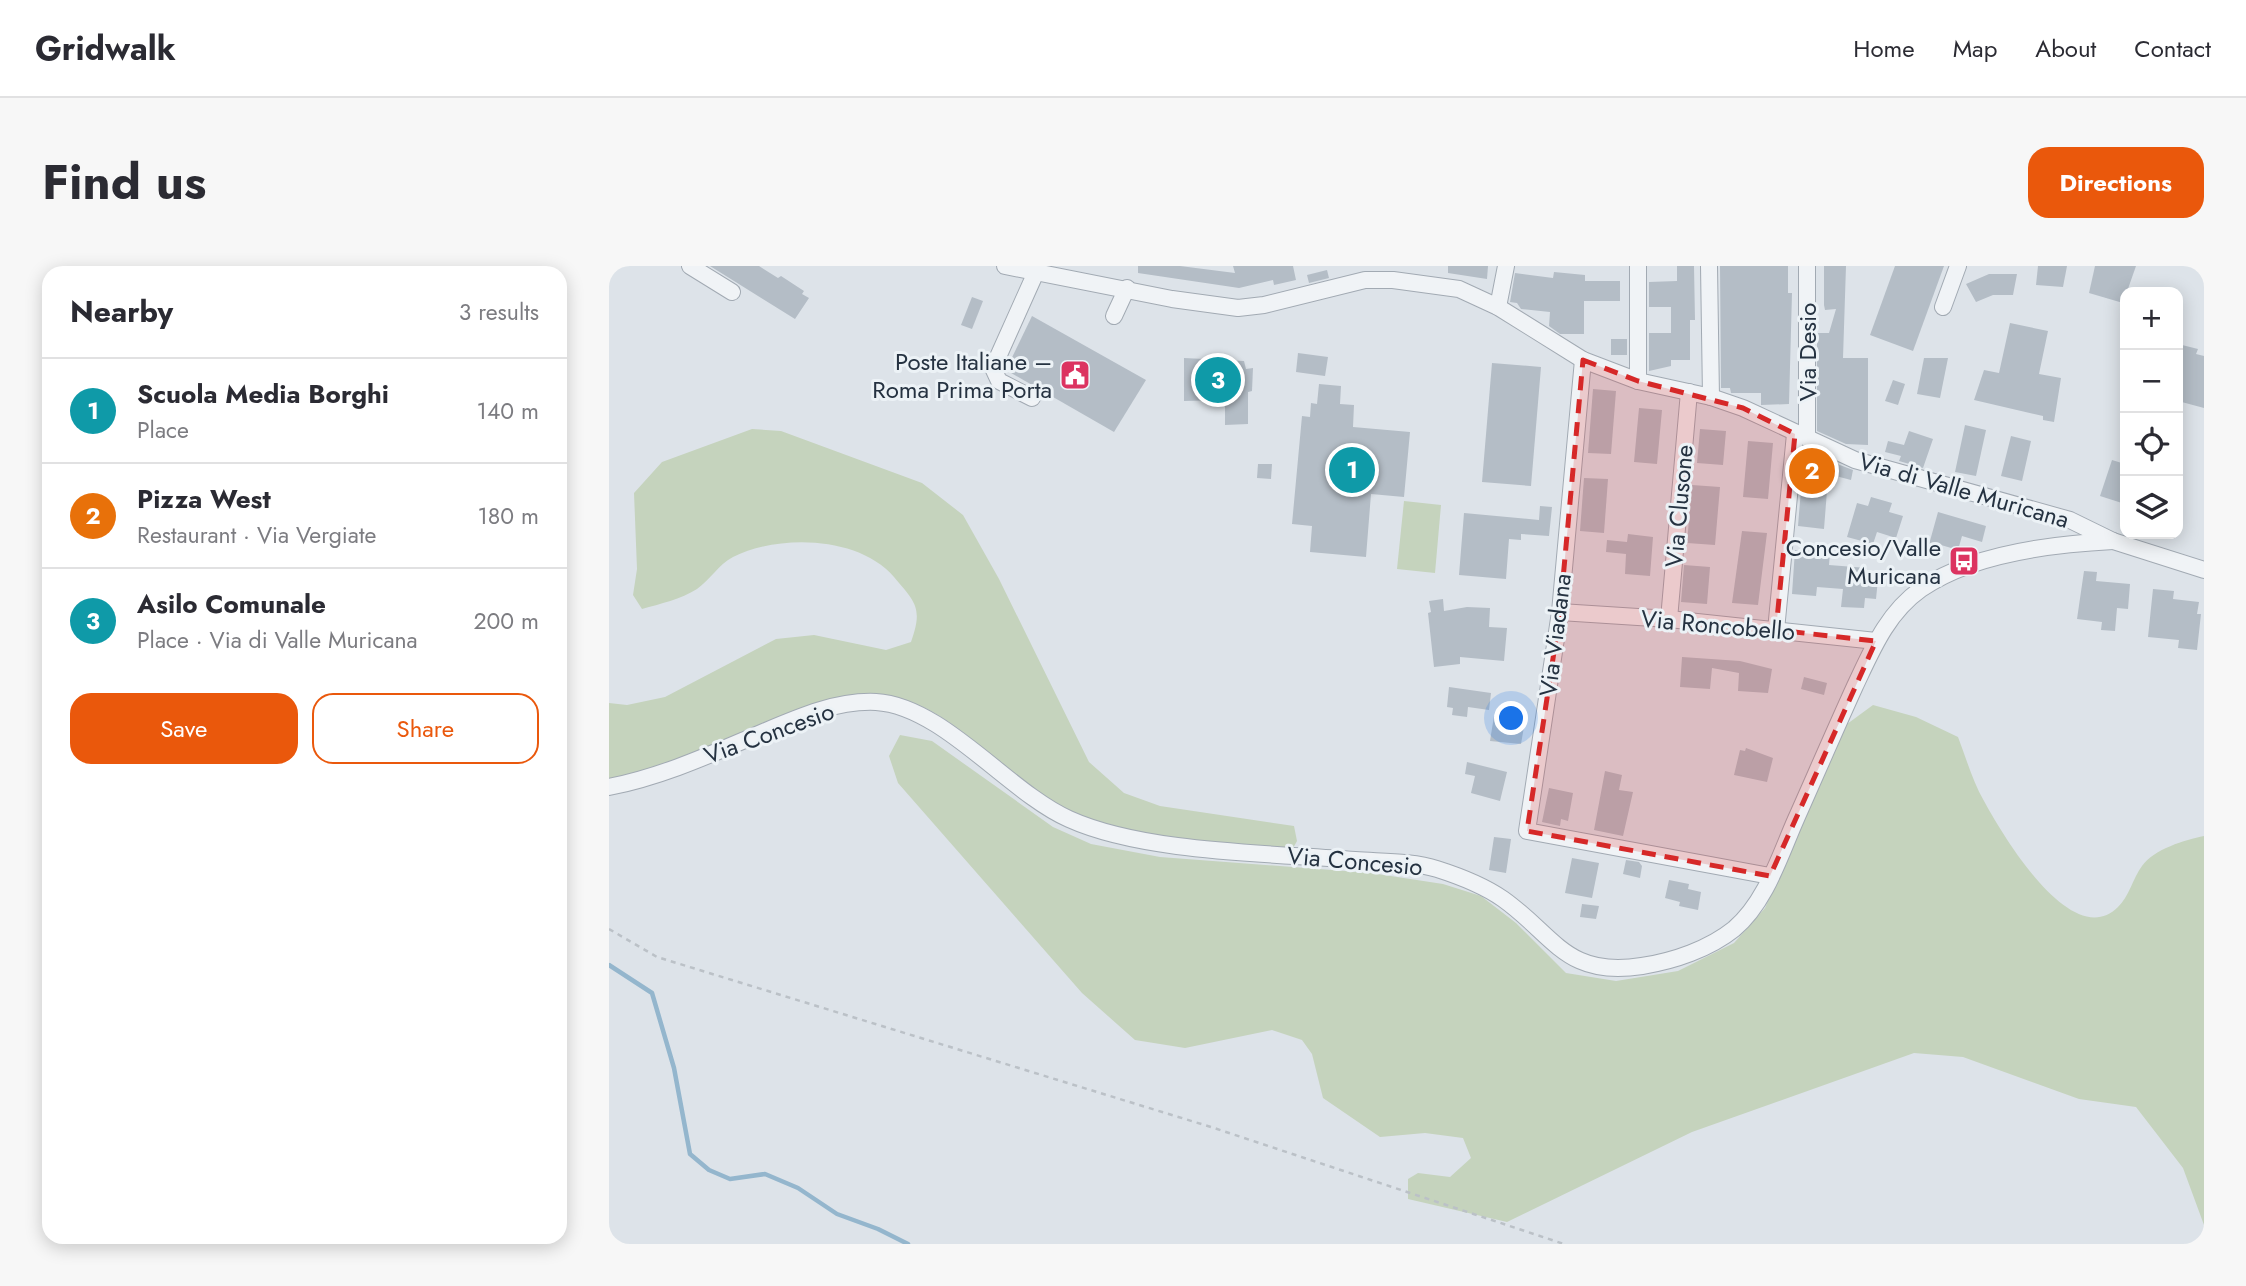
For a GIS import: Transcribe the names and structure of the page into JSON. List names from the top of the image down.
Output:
{
  "streets": {
    "street": [
      "Via Desio",
      "Via di Valle Muricana",
      "Via Clusone",
      "Via Roncobello",
      "Via Viadana",
      "Via Concesio"
    ]
  },
  "crossings": [
    ["Via Desio", "Via di Valle Muricana"],
    ["Via Desio", "Via Roncobello"],
    ["Via di Valle Muricana", "Via Clusone"],
    ["Via di Valle Muricana", "Via Viadana"],
    ["Via di Valle Muricana", "Via Concesio"],
    ["Via Clusone", "Via Roncobello"],
    ["Via Roncobello", "Via Viadana"],
    ["Via Roncobello", "Via Concesio"],
    ["Via Viadana", "Via Concesio"]
  ],
  "places": {
    "public building": ["Poste Italiane – Roma Prima Porta"],
    "bus stop": ["Concesio/Valle Muricana"]
  },
  "page": {
    "header": "Gridwalk",
    "nav": [
      "Home",
      "Map",
      "About",
      "Contact"
    ],
    "title": "Find us",
    "buttons": [
      "Directions",
      ["Save", "Share"]
    ],
    "heading": ["Nearby", "3 results"],
    "map_buttons": ["+", "−"],
    "pins": ["3", "1", "2"],
    "list": [
      {
        "mark": "1",
        "name": "Scuola Media Borghi",
        "note": "Place",
        "value": "140 m"
      },
      {
        "mark": "2",
        "name": "Pizza West",
        "note": "Restaurant · Via Vergiate",
        "value": "180 m"
      },
      {
        "mark": "3",
        "name": "Asilo Comunale",
        "note": "Place · Via di Valle Muricana",
        "value": "200 m"
      }
    ]
  }
}
